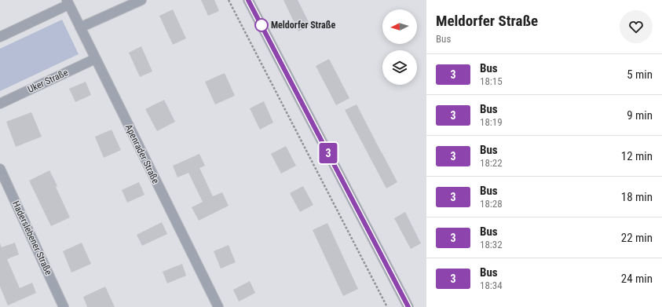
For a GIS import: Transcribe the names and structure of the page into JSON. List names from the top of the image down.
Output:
{
  "streets": {
    "street": ["Uker Straße", "Apenrader Straße", "Haderslebener Straße"]
  },
  "crossings": [
    ["Uker Straße", "Apenrader Straße"]
  ],
  "places": ["Meldorfer Straße"],
  "lines": ["bus line 3"],
  "north": "left",
  "page": {
    "on_map": "3",
    "heading": ["Meldorfer Straße", "Bus"],
    "list": [
      {
        "mark": "3",
        "name": "Bus",
        "note": "18:15",
        "value": "5 min"
      },
      {
        "mark": "3",
        "name": "Bus",
        "note": "18:19",
        "value": "9 min"
      },
      {
        "mark": "3",
        "name": "Bus",
        "note": "18:22",
        "value": "12 min"
      },
      {
        "mark": "3",
        "name": "Bus",
        "note": "18:28",
        "value": "18 min"
      },
      {
        "mark": "3",
        "name": "Bus",
        "note": "18:32",
        "value": "22 min"
      },
      {
        "mark": "3",
        "name": "Bus",
        "note": "18:34",
        "value": "24 min"
      }
    ]
  }
}
